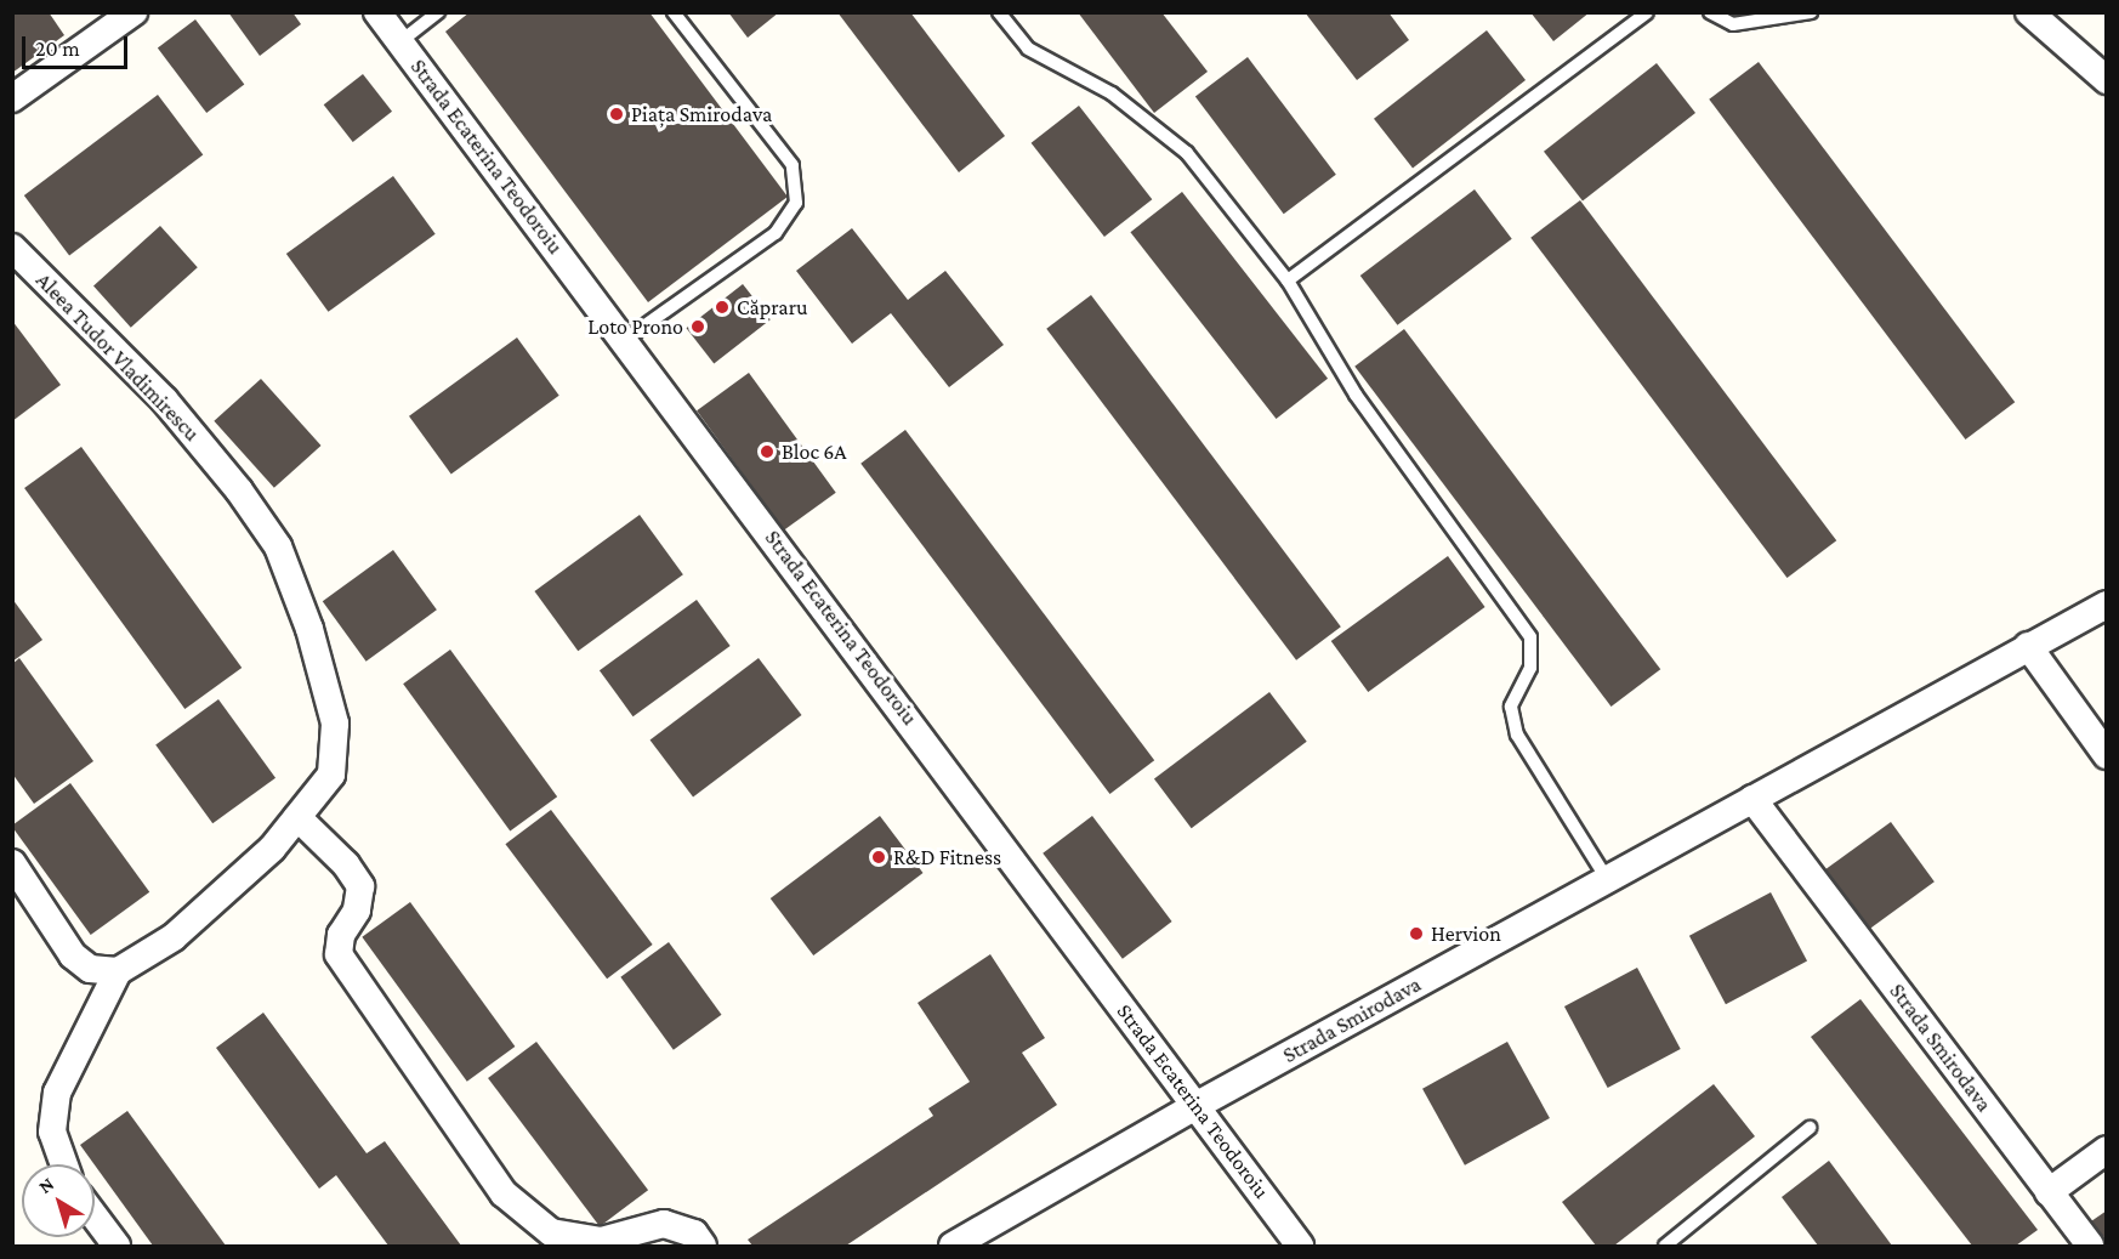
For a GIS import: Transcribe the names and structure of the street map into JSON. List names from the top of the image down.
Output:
{
  "streets": {
    "street": ["Strada Ecaterina Teodoroiu", "Aleea Tudor Vladimirescu", "Strada Smirodava"]
  },
  "crossings": [
    ["Strada Ecaterina Teodoroiu", "Strada Smirodava"]
  ],
  "places": [
    "Piața Smirodava",
    "Căpraru",
    "Loto Prono",
    "Bloc 6A",
    "R&D Fitness",
    "Hervion"
  ],
  "scale_bar": "20 m",
  "north": "top left"
}
